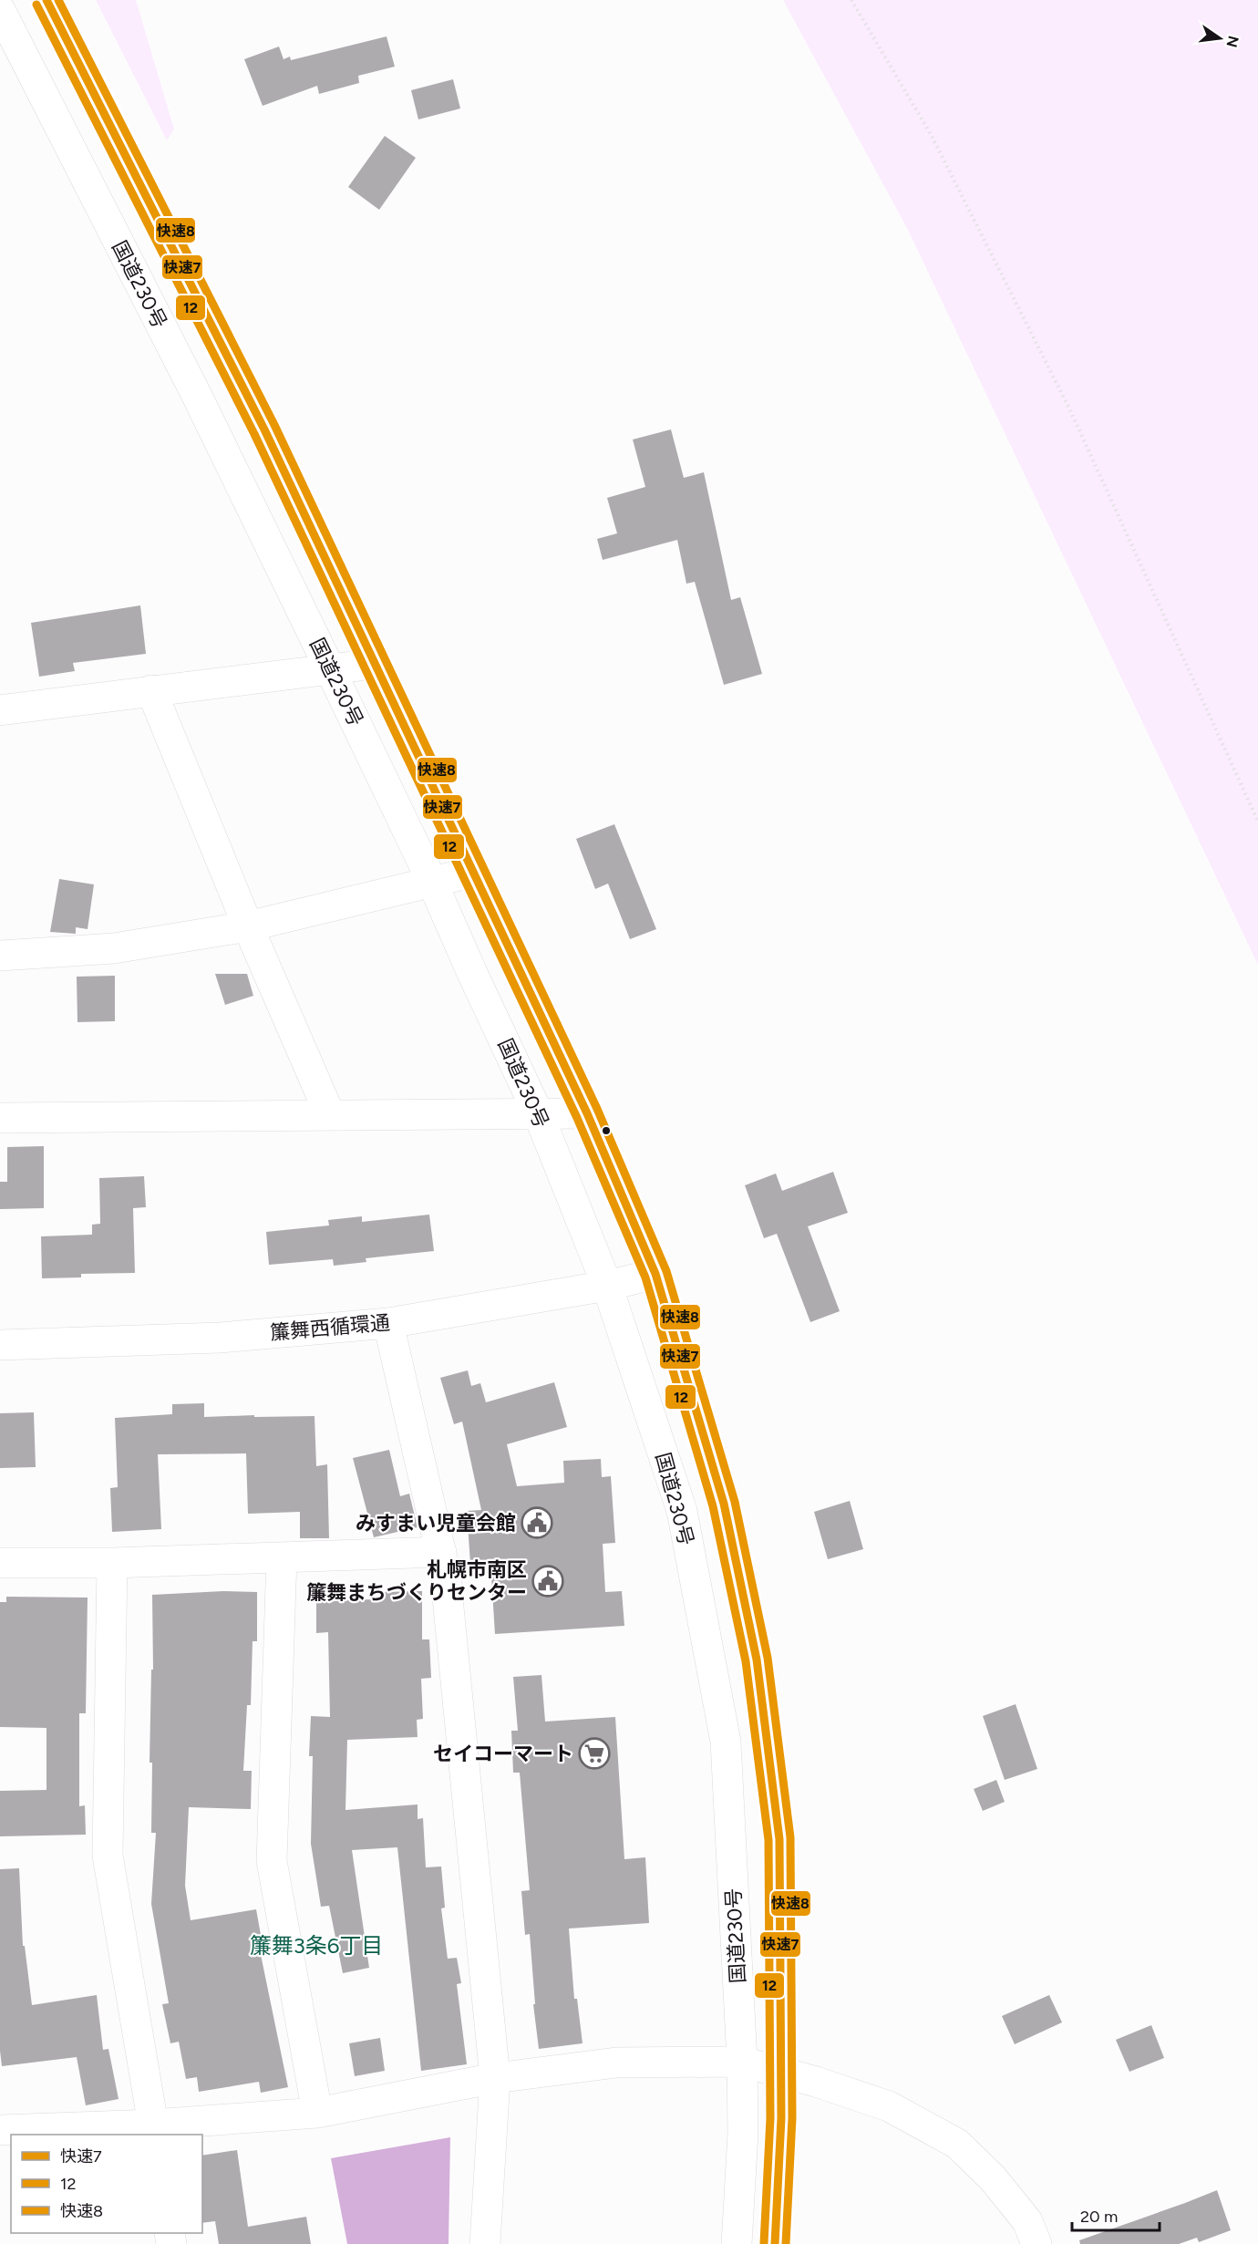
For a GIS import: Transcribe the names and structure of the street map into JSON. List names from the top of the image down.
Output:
{
  "streets": {
    "main road": ["国道230号", "簾舞西循環通"]
  },
  "crossings": [
    ["国道230号", "簾舞西循環通"]
  ],
  "districts": ["簾舞3条6丁目"],
  "places": {
    "public building": ["みすまい児童会館", "札幌市南区 簾舞まちづくりセンター"],
    "supermarket": ["セイコーマート"]
  },
  "lines": ["transit line 快速7", "transit line 快速8", "transit line 12"],
  "legend": ["快速7", "12", "快速8"],
  "scale_bar": "20 m",
  "north": "right"
}
